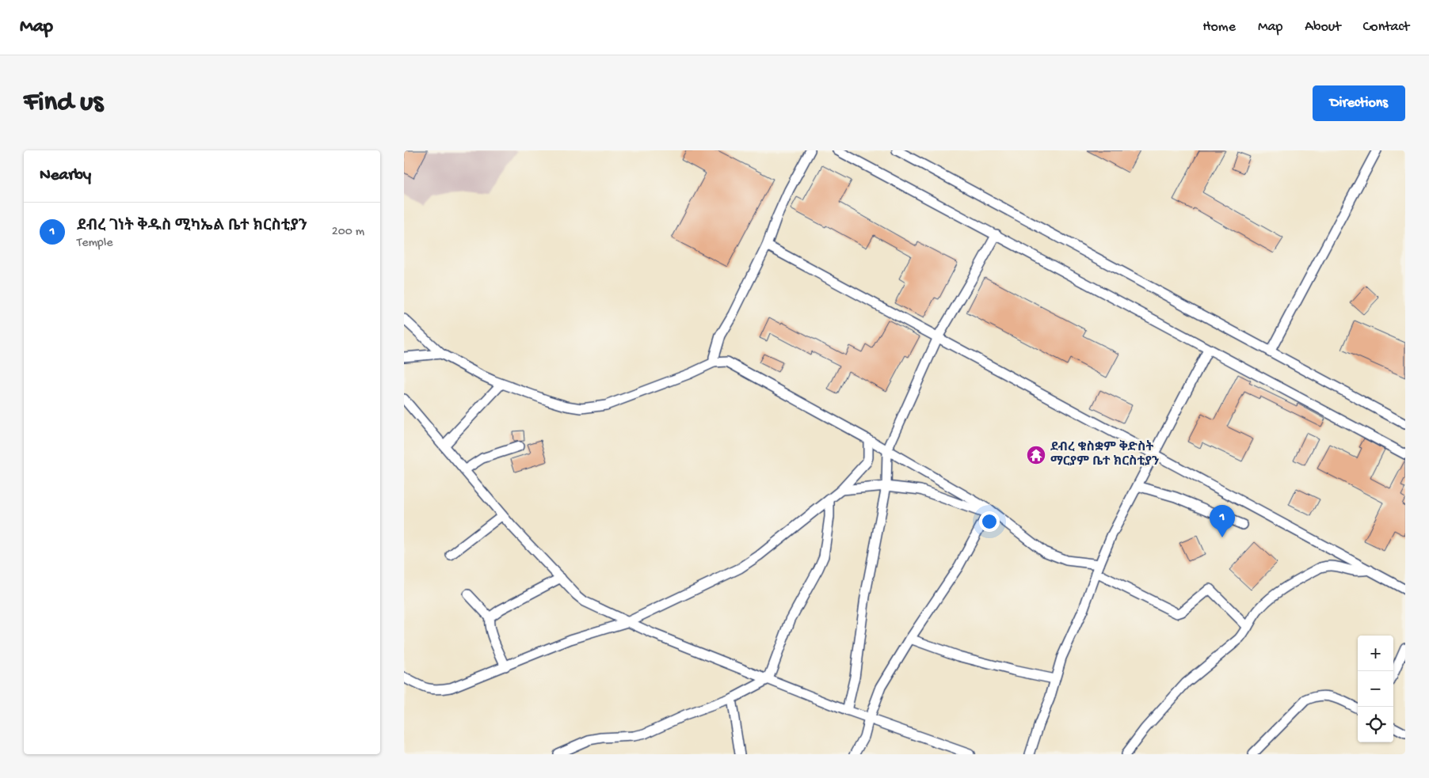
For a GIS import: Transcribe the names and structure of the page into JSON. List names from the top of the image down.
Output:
{
  "places": {
    "temple": ["ደብረ ቁስቋም ቅድስት ማርያም ቤተ ክርስቲያን"]
  },
  "page": {
    "header": "Map",
    "nav": [
      "Home",
      "Map",
      "About",
      "Contact"
    ],
    "buttons": "Directions",
    "title": "Find us",
    "heading": "Nearby",
    "list": [
      {
        "mark": "1",
        "name": "ደብረ ገነት ቅዱስ ሚካኤል ቤተ ክርስቲያን",
        "note": "Temple",
        "value": "200 m"
      }
    ],
    "pins": "1",
    "map_buttons": ["+", "−"]
  }
}
